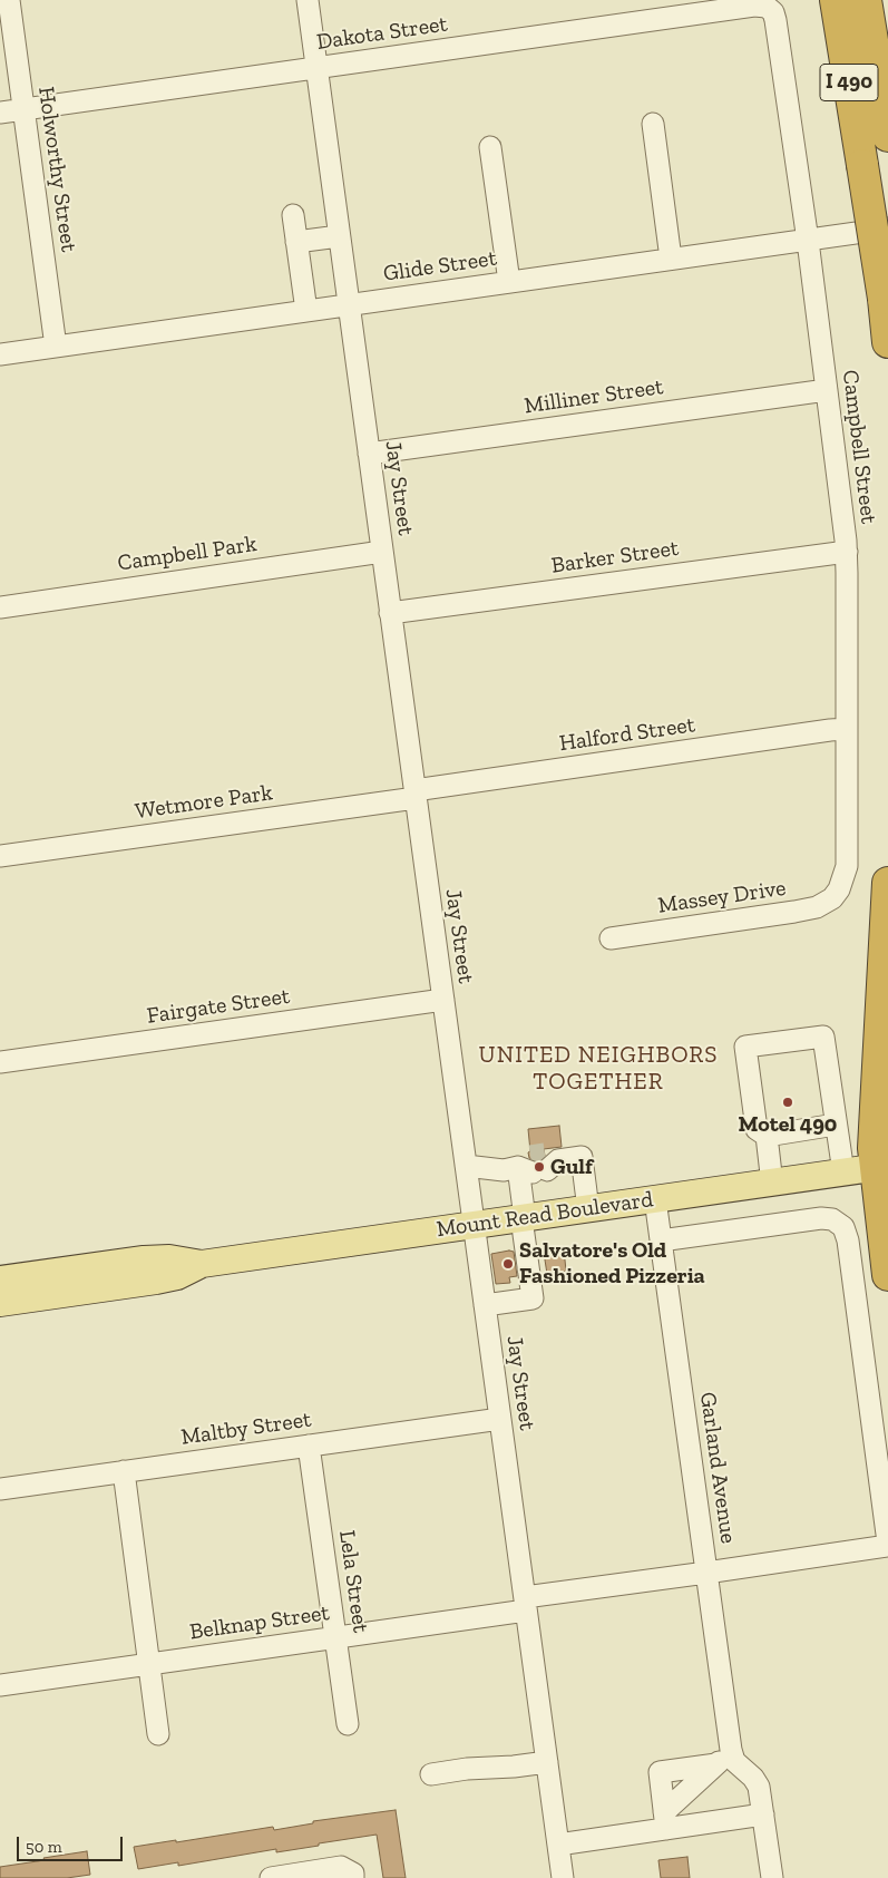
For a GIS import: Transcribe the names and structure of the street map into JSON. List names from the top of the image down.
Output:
{
  "streets": {
    "highway": ["I 490"],
    "main road": ["Mount Read Boulevard"],
    "street": [
      "Dakota Street",
      "Holworthy Street",
      "Glide Street",
      "Milliner Street",
      "Campbell Street",
      "Jay Street",
      "Campbell Park",
      "Barker Street",
      "Halford Street",
      "Wetmore Park",
      "Massey Drive",
      "Fairgate Street",
      "Maltby Street",
      "Garland Avenue",
      "Lela Street",
      "Belknap Street"
    ]
  },
  "crossings": [
    ["Dakota Street", "Holworthy Street"],
    ["Dakota Street", "Campbell Street"],
    ["Dakota Street", "Jay Street"],
    ["Holworthy Street", "Glide Street"],
    ["Glide Street", "Campbell Street"],
    ["Glide Street", "Jay Street"],
    ["Milliner Street", "Campbell Street"],
    ["Milliner Street", "Jay Street"],
    ["Campbell Street", "Barker Street"],
    ["Campbell Street", "Halford Street"],
    ["Campbell Street", "Massey Drive"],
    ["Jay Street", "Campbell Park"],
    ["Jay Street", "Barker Street"],
    ["Jay Street", "Halford Street"],
    ["Jay Street", "Wetmore Park"],
    ["Jay Street", "Fairgate Street"],
    ["Jay Street", "Mount Read Boulevard"],
    ["Jay Street", "Maltby Street"],
    ["Jay Street", "Belknap Street"],
    ["Halford Street", "Wetmore Park"],
    ["Mount Read Boulevard", "Garland Avenue"],
    ["Mount Read Boulevard", "Belknap Street"],
    ["Maltby Street", "Lela Street"],
    ["Garland Avenue", "Belknap Street"],
    ["Lela Street", "Belknap Street"]
  ],
  "districts": ["UNITED NEIGHBORS TOGETHER"],
  "places": ["Motel 490", "Gulf", "Salvatore's Old Fashioned Pizzeria"],
  "scale_bar": "50 m"
}
